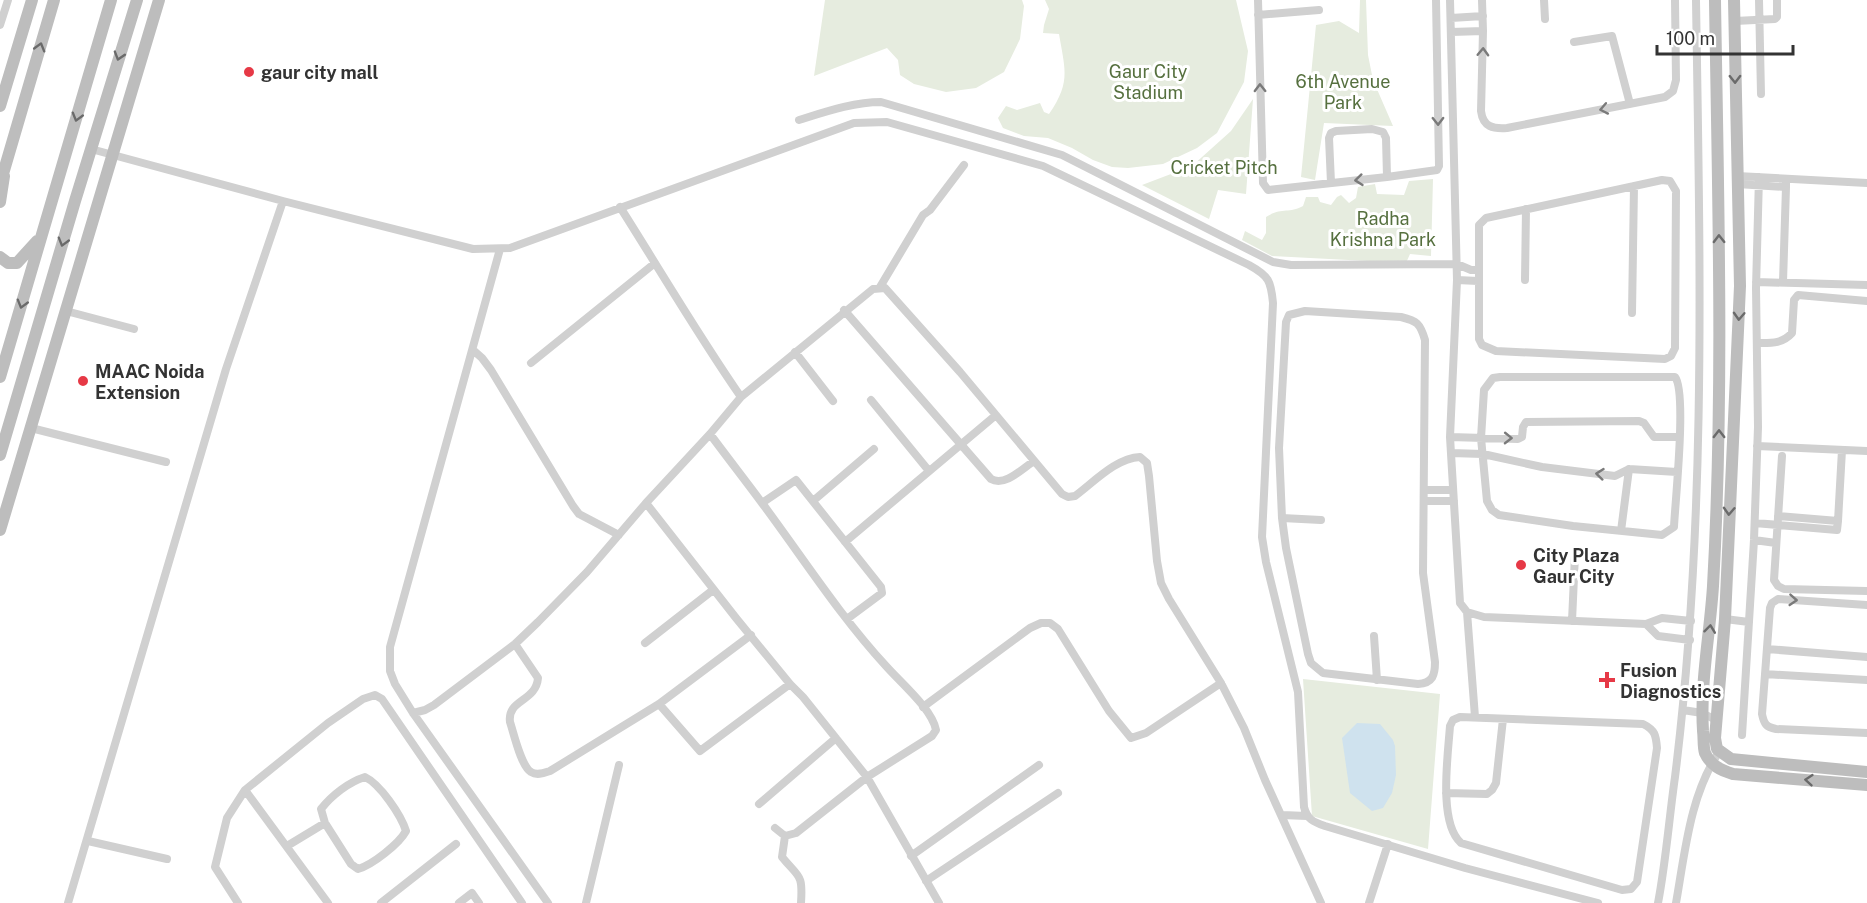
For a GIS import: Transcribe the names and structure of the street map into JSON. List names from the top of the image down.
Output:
{
  "parks": [
    "Gaur City Stadium",
    "6th Avenue Park",
    "Cricket Pitch",
    "Radha Krishna Park"
  ],
  "places": {
    "other": ["gaur city mall", "MAAC Noida Extension", "City Plaza Gaur City"],
    "health": ["Fusion Diagnostics"]
  },
  "scale_bar": "100 m"
}
